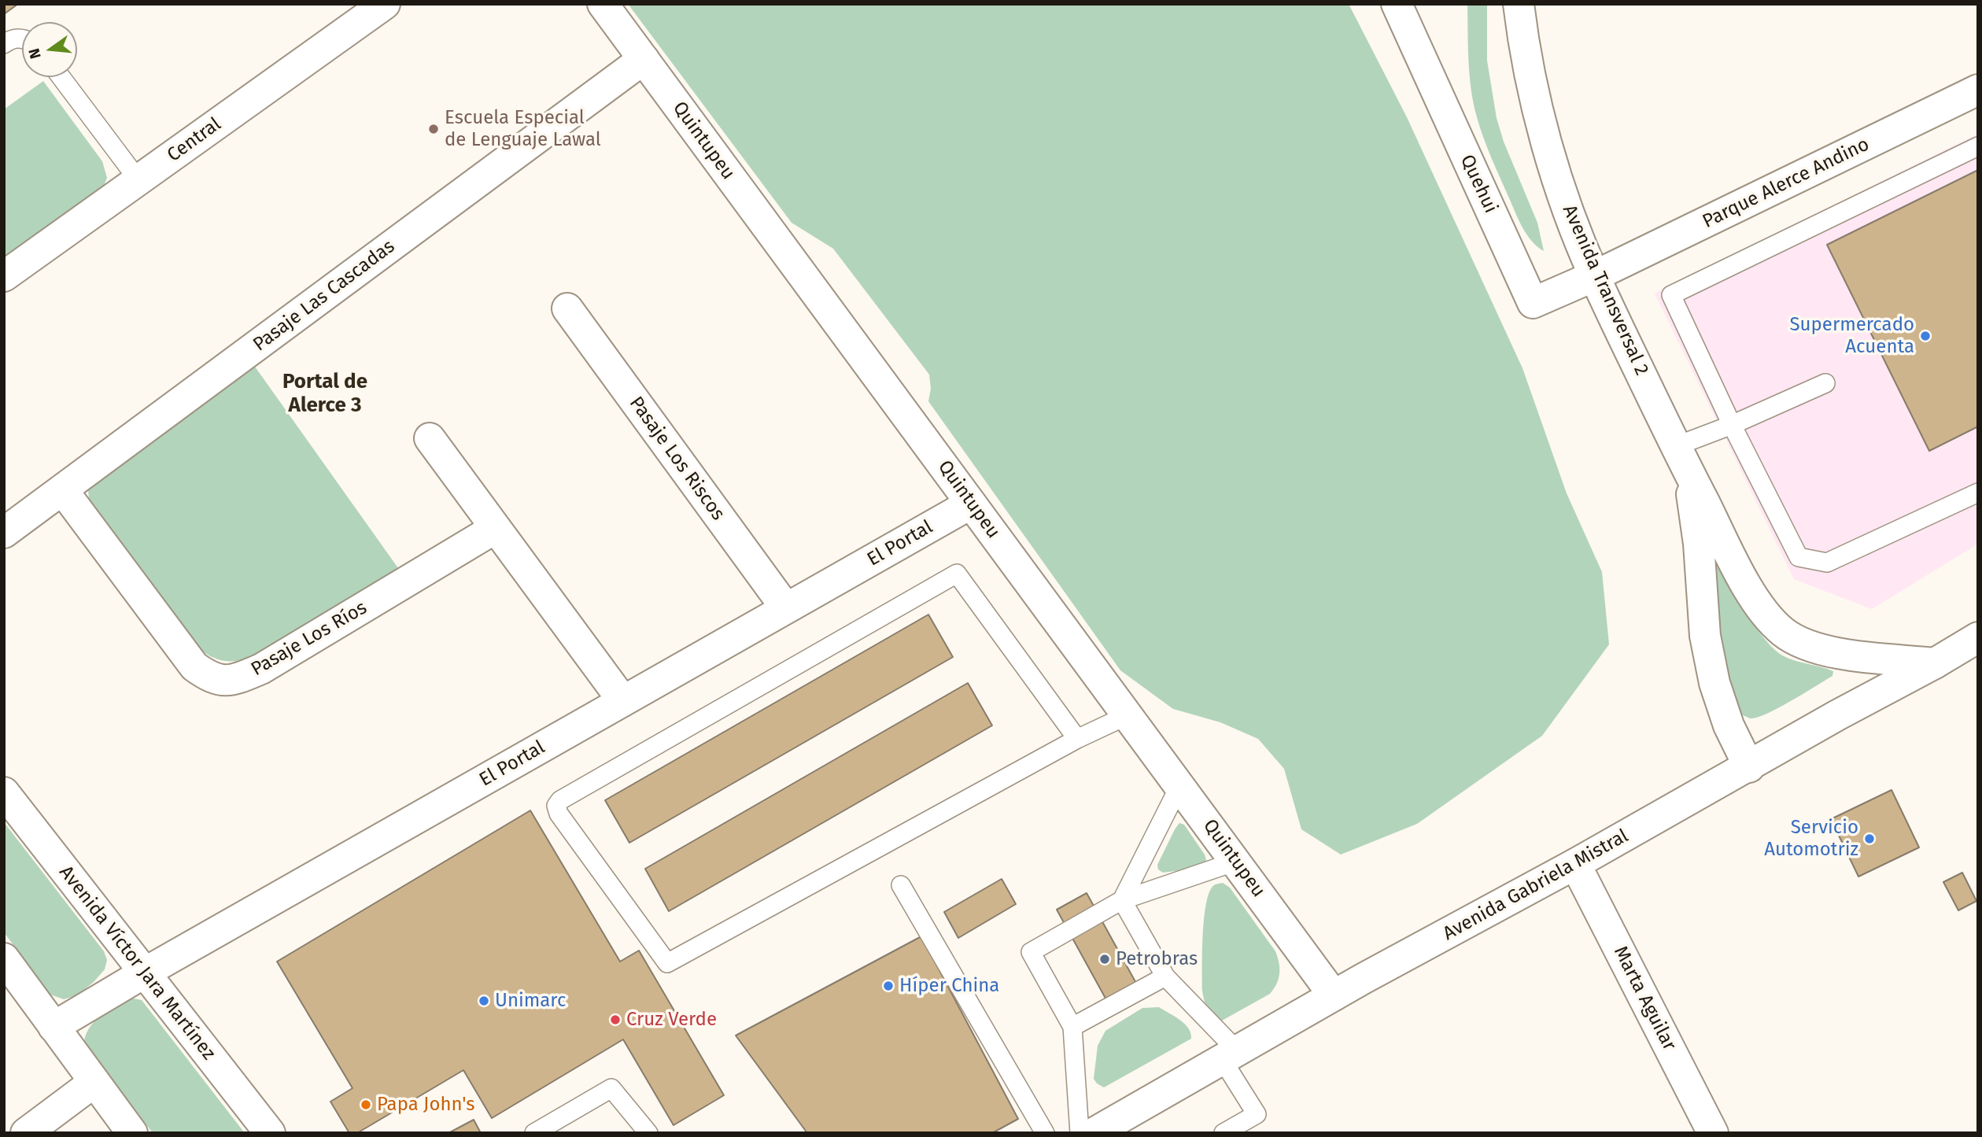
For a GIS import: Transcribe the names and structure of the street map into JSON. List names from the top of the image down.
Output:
{
  "streets": {
    "street": [
      "Central",
      "Quintupeu",
      "Parque Alerce Andino",
      "Quehui",
      "Avenida Transversal 2",
      "Pasaje Las Cascadas",
      "Pasaje Los Riscos",
      "El Portal",
      "Pasaje Los Ríos",
      "Avenida Gabriela Mistral",
      "Avenida Víctor Jara Martínez",
      "Marta Aguilar"
    ]
  },
  "crossings": [
    ["Quintupeu", "Pasaje Las Cascadas"],
    ["Quintupeu", "El Portal"],
    ["Quintupeu", "Avenida Gabriela Mistral"],
    ["Parque Alerce Andino", "Quehui"],
    ["Parque Alerce Andino", "Avenida Transversal 2"],
    ["Quehui", "Avenida Transversal 2"],
    ["Avenida Transversal 2", "Avenida Gabriela Mistral"],
    ["Pasaje Las Cascadas", "Pasaje Los Ríos"],
    ["Pasaje Los Riscos", "El Portal"],
    ["El Portal", "Avenida Víctor Jara Martínez"],
    ["Avenida Gabriela Mistral", "Marta Aguilar"]
  ],
  "districts": ["Portal de Alerce 3"],
  "places": [
    "Escuela Especial de Lenguaje Lawal",
    "Supermercado Acuenta",
    "Servicio Automotriz",
    "Petrobras",
    "Híper China",
    "Unimarc",
    "Cruz Verde",
    "Papa John's"
  ],
  "north": "left"
}
